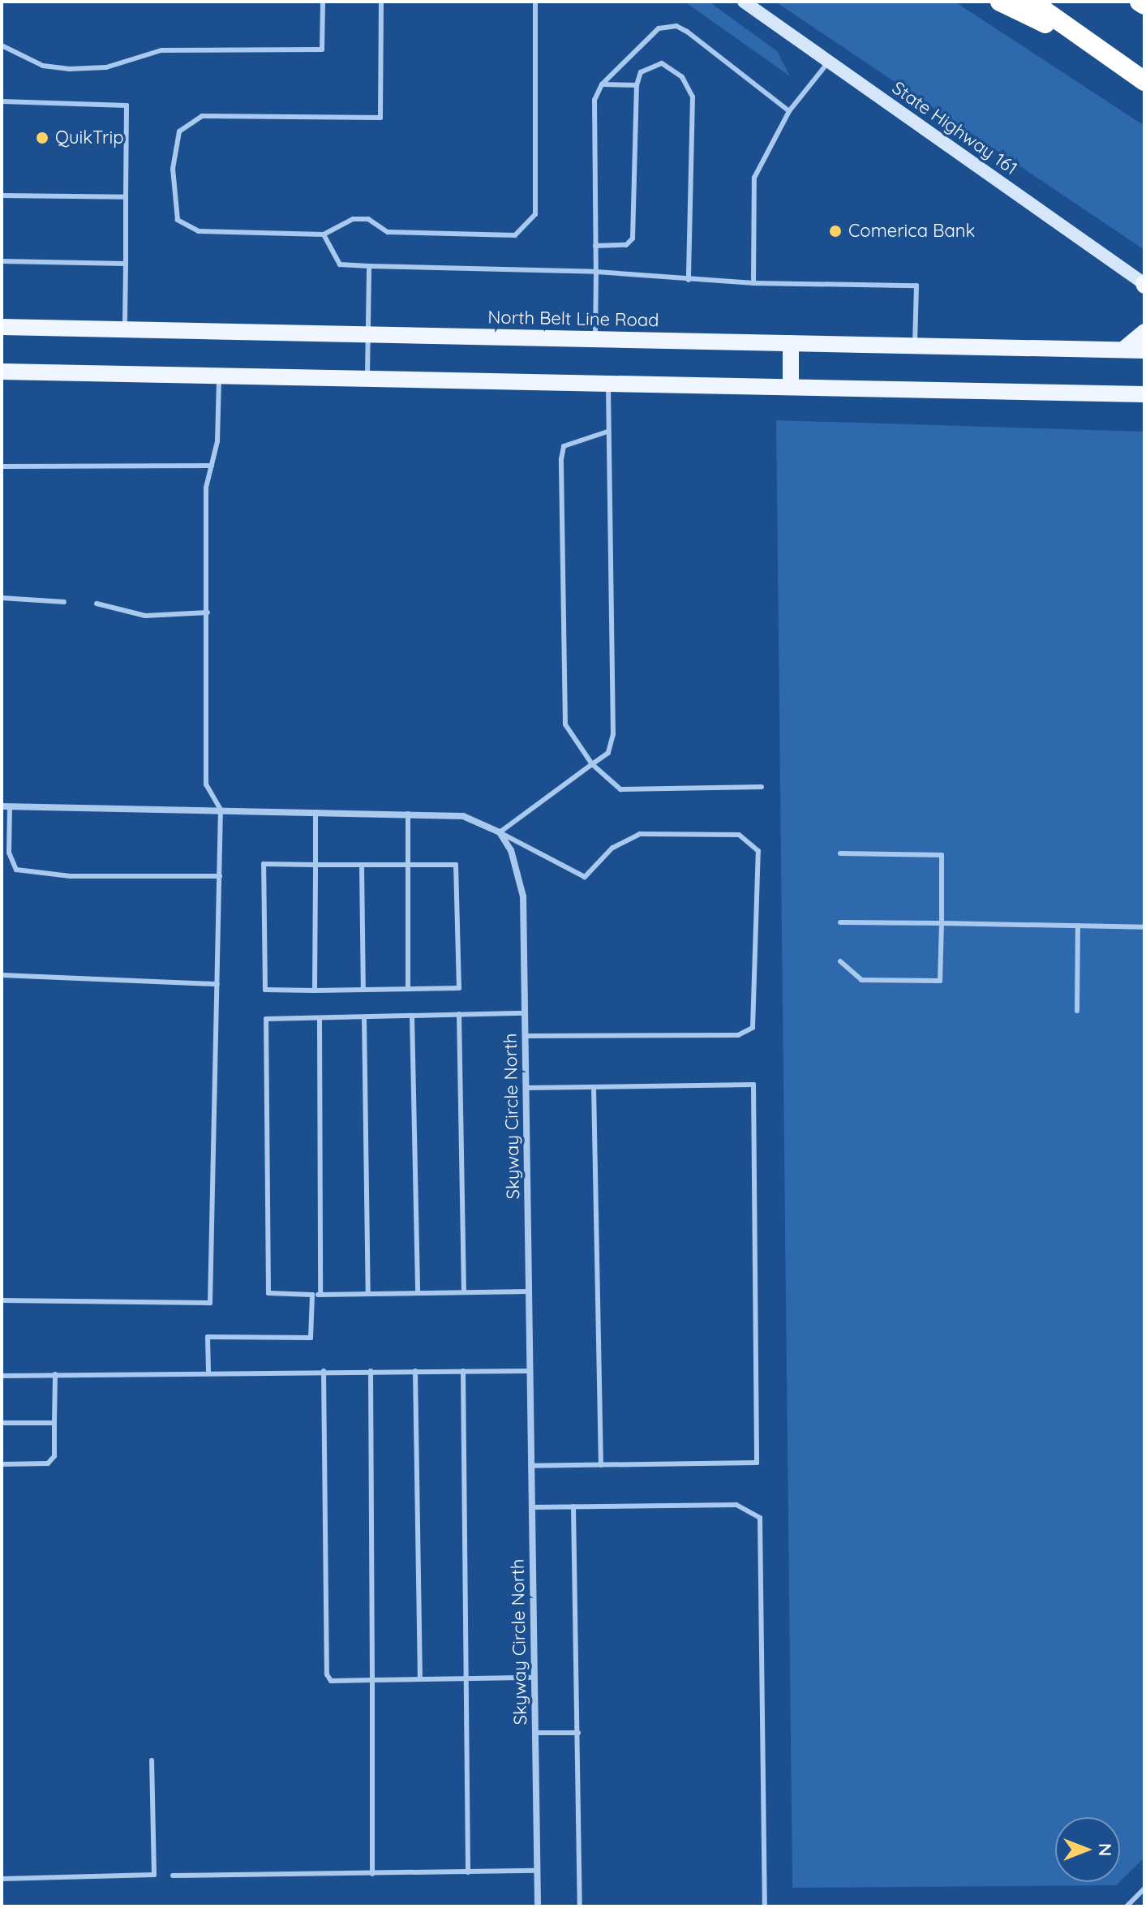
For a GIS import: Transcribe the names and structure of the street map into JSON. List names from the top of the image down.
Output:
{
  "streets": {
    "main road": ["State Highway 161", "North Belt Line Road"],
    "street": ["Skyway Circle North"]
  },
  "places": ["QuikTrip", "Comerica Bank"],
  "north": "right"
}
